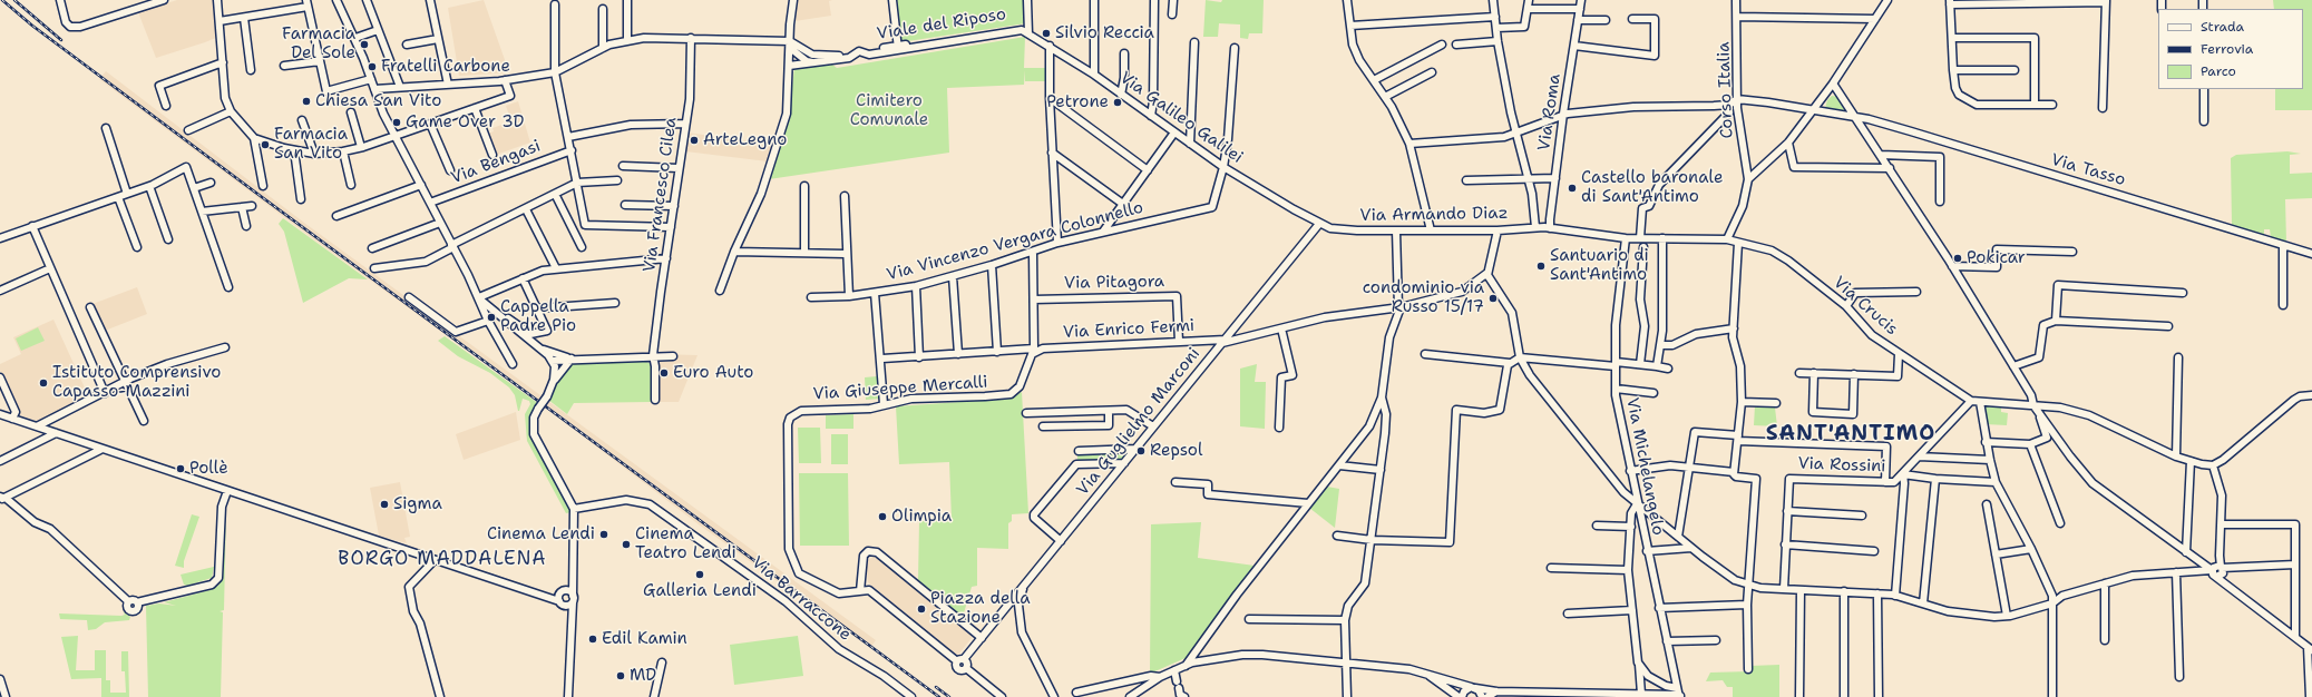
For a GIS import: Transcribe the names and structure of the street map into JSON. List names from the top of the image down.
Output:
{
  "streets": {
    "street": [
      "Viale del Riposo",
      "Corso Italia",
      "Via Roma",
      "Via Galileo Galilei",
      "Via Bengasi",
      "Via Tasso",
      "Via Francesco Cilea",
      "Via Armando Diaz",
      "Via Vincenzo Vergara Colonnello",
      "Via Pitagora",
      "Via Crucis",
      "Via Enrico Fermi",
      "Via Giuseppe Mercalli",
      "Via Guglielmo Marconi",
      "Via Rossini",
      "Via Michelangelo",
      "Via Barraccone"
    ]
  },
  "crossings": [
    ["Viale del Riposo", "Via Galileo Galilei"],
    ["Corso Italia", "Via Tasso"],
    ["Corso Italia", "Via Crucis"],
    ["Via Roma", "Via Armando Diaz"],
    ["Via Galileo Galilei", "Via Armando Diaz"],
    ["Via Galileo Galilei", "Via Vincenzo Vergara Colonnello"],
    ["Via Galileo Galilei", "Via Guglielmo Marconi"],
    ["Via Armando Diaz", "Via Crucis"],
    ["Via Armando Diaz", "Via Guglielmo Marconi"],
    ["Via Armando Diaz", "Via Michelangelo"],
    ["Via Vincenzo Vergara Colonnello", "Via Giuseppe Mercalli"],
    ["Via Pitagora", "Via Enrico Fermi"],
    ["Via Pitagora", "Via Giuseppe Mercalli"],
    ["Via Enrico Fermi", "Via Giuseppe Mercalli"],
    ["Via Enrico Fermi", "Via Guglielmo Marconi"]
  ],
  "districts": ["SANT'ANTIMO", "BORGO MADDALENA"],
  "parks": ["Cimitero Comunale"],
  "places": [
    "Silvio Reccia",
    "Farmacia Del Sole",
    "Fratelli Carbone",
    "Chiesa San Vito",
    "Petrone",
    "Game Over 3D",
    "ArteLegno",
    "Farmacia San Vito",
    "Castello baronale di Sant'Antimo",
    "Pokicar",
    "Santuario di Sant'Antimo",
    "condominio via Russo 15/17",
    "Cappella Padre Pio",
    "Euro Auto",
    "Istituto Comprensivo Capasso-Mazzini",
    "Repsol",
    "Pollè",
    "Sigma",
    "Olimpia",
    "Cinema Lendi",
    "Cinema Teatro Lendi",
    "Galleria Lendi",
    "Piazza della Stazione",
    "Edil Kamin",
    "MD"
  ],
  "legend": ["Strada", "Ferrovia", "Parco"]
}
